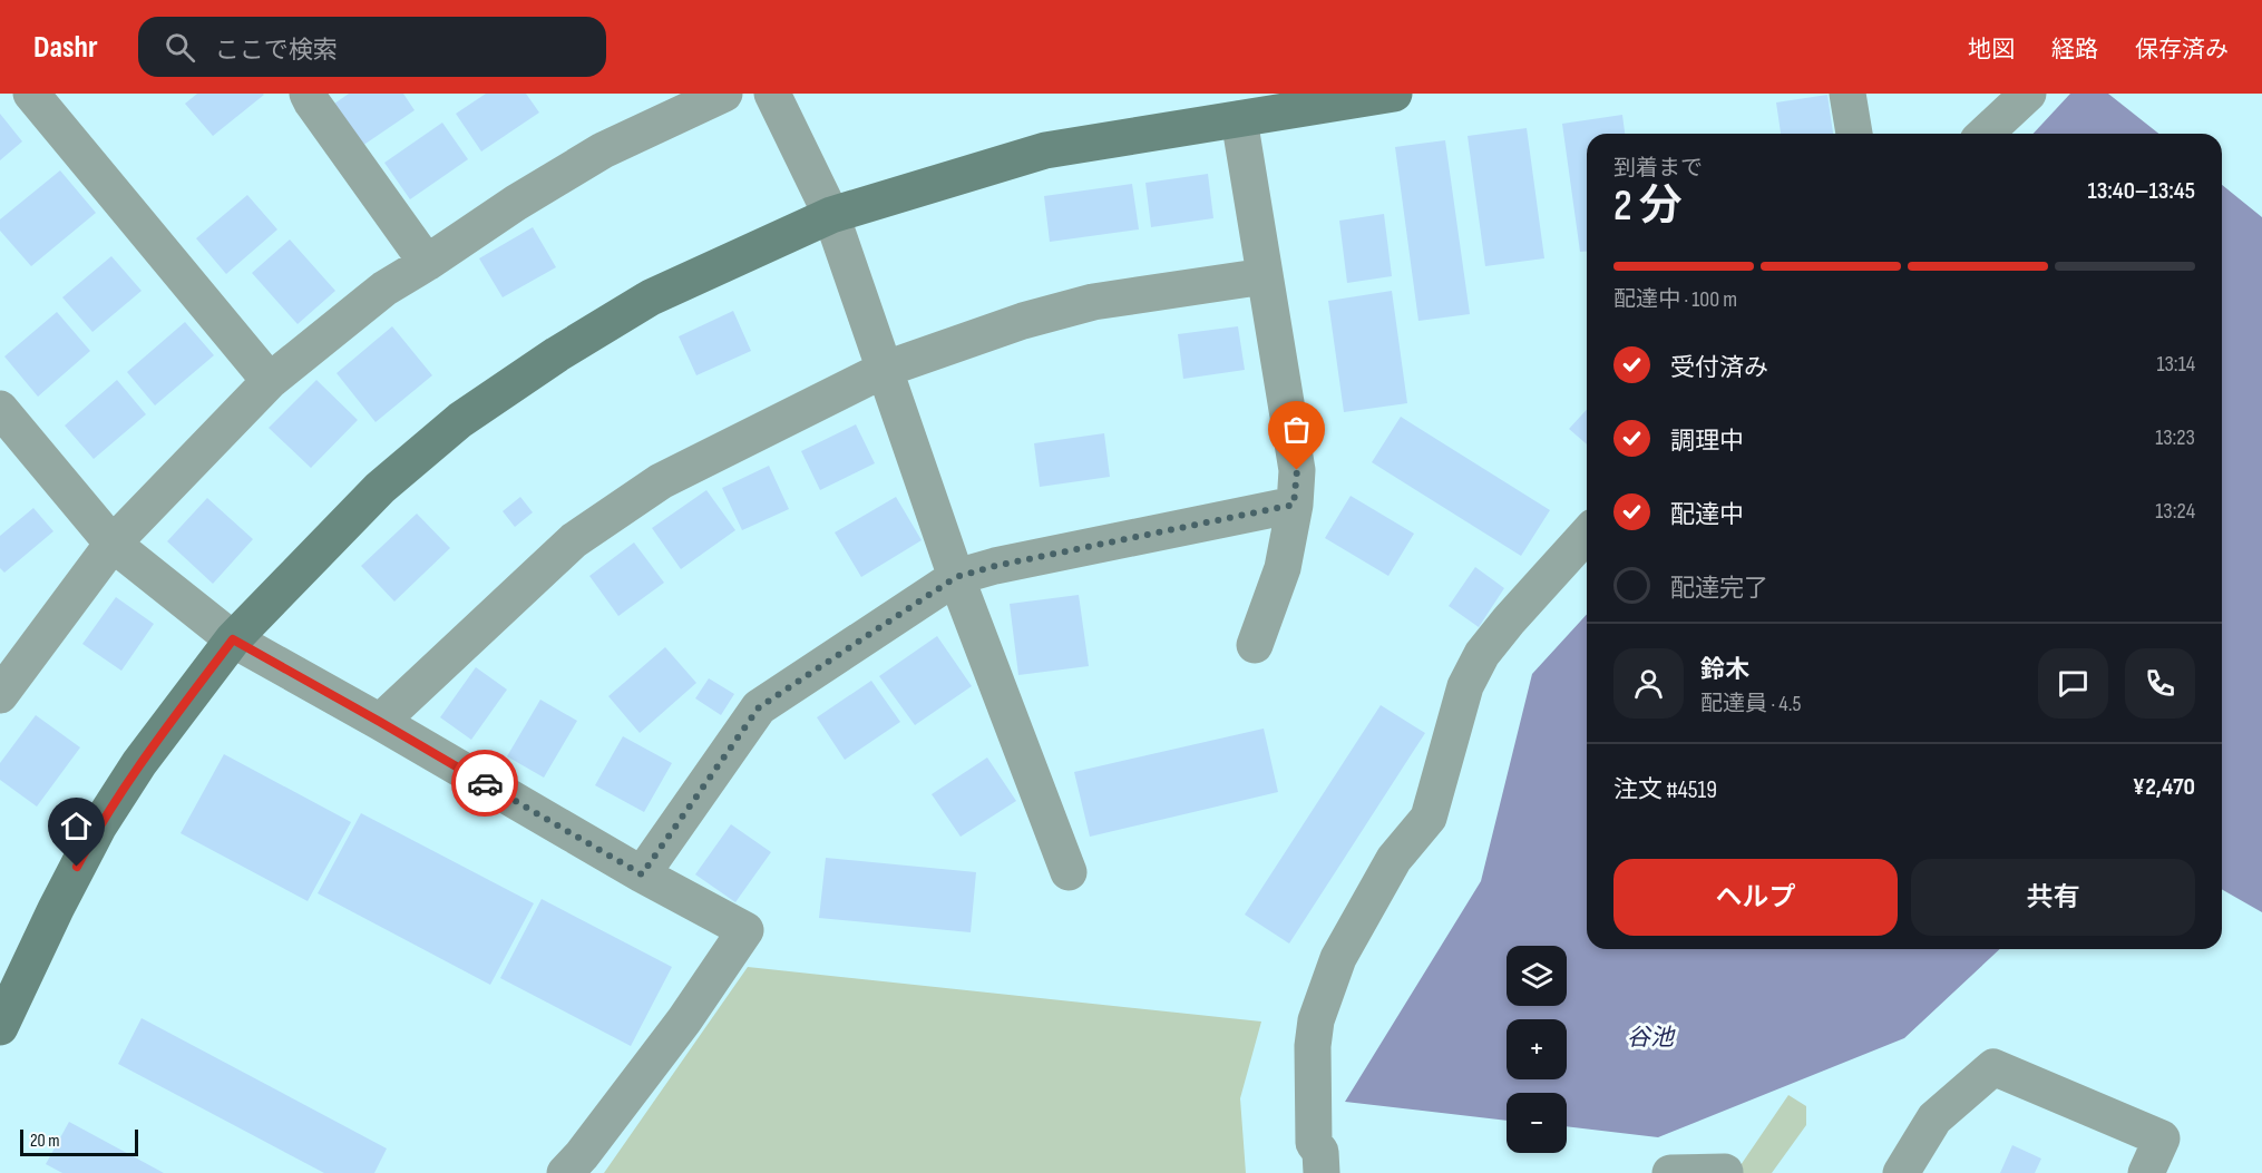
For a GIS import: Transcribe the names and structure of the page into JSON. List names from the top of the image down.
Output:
{
  "water": ["谷池"],
  "scale_bar": "20 m",
  "page": {
    "header": "Dashr",
    "search": "ここで検索",
    "nav": ["地図", "経路", "保存済み"],
    "heading": ["2 分", "到着まで", "13:40–13:45"],
    "panel": [
      "鈴木",
      "配達員 · 4.5",
      "注文 #4519",
      "¥2,470"
    ],
    "bar": "配達中 · 100 m",
    "list": [
      ["受付済み", "13:14"],
      ["調理中", "13:23"],
      ["配達中", "13:24"],
      "配達完了"
    ],
    "buttons": ["ヘルプ", "共有"],
    "map_buttons": ["+", "−"],
    "scale": "20 m"
  }
}
